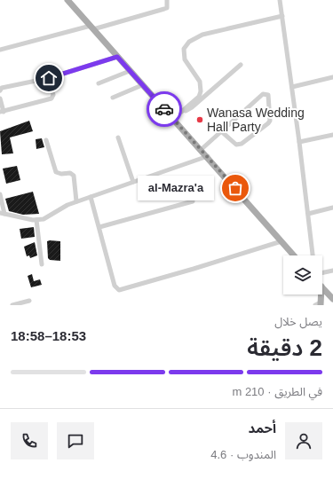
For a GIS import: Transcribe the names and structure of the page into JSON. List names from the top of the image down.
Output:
{
  "places": ["Wanasa Wedding Hall Party", "al-Mazra'a"],
  "page": {
    "bubble": "al-Mazra'a",
    "heading": ["2 دقيقة", "يصل خلال", "18:53–18:58"],
    "panel": ["أحمد", "المندوب · 4.6"],
    "bar": "في الطريق · 210 m"
  }
}
